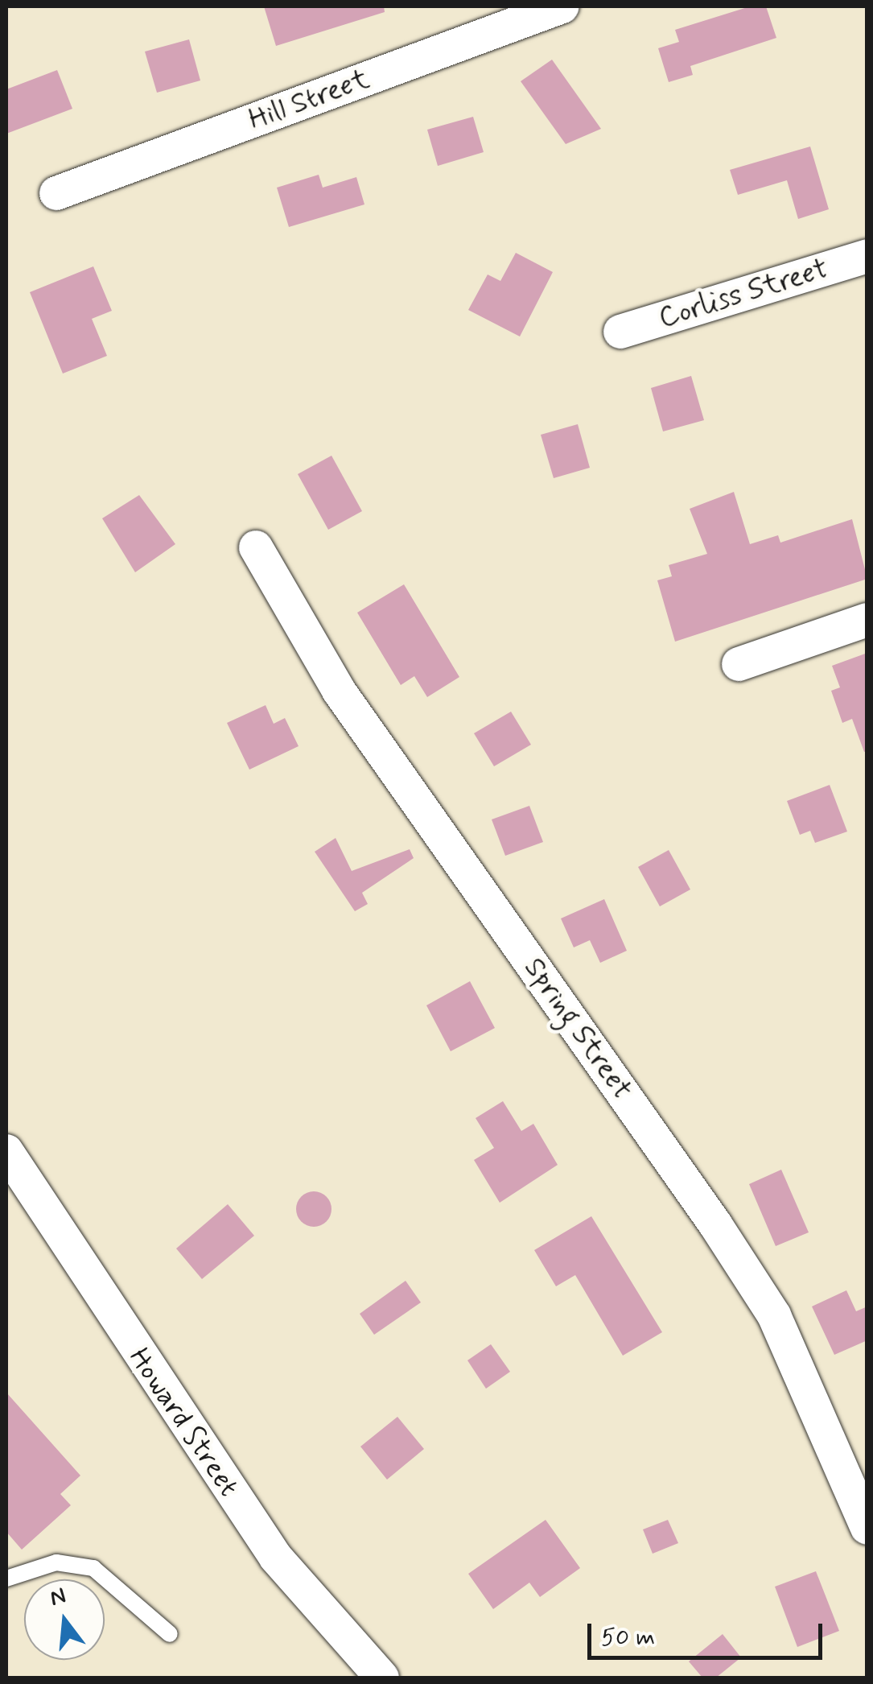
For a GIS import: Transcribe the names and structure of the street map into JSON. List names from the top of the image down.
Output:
{
  "streets": {
    "street": [
      "Hill Street",
      "Corliss Street",
      "Spring Street",
      "Howard Street"
    ]
  },
  "scale_bar": "50 m",
  "north": "top"
}
